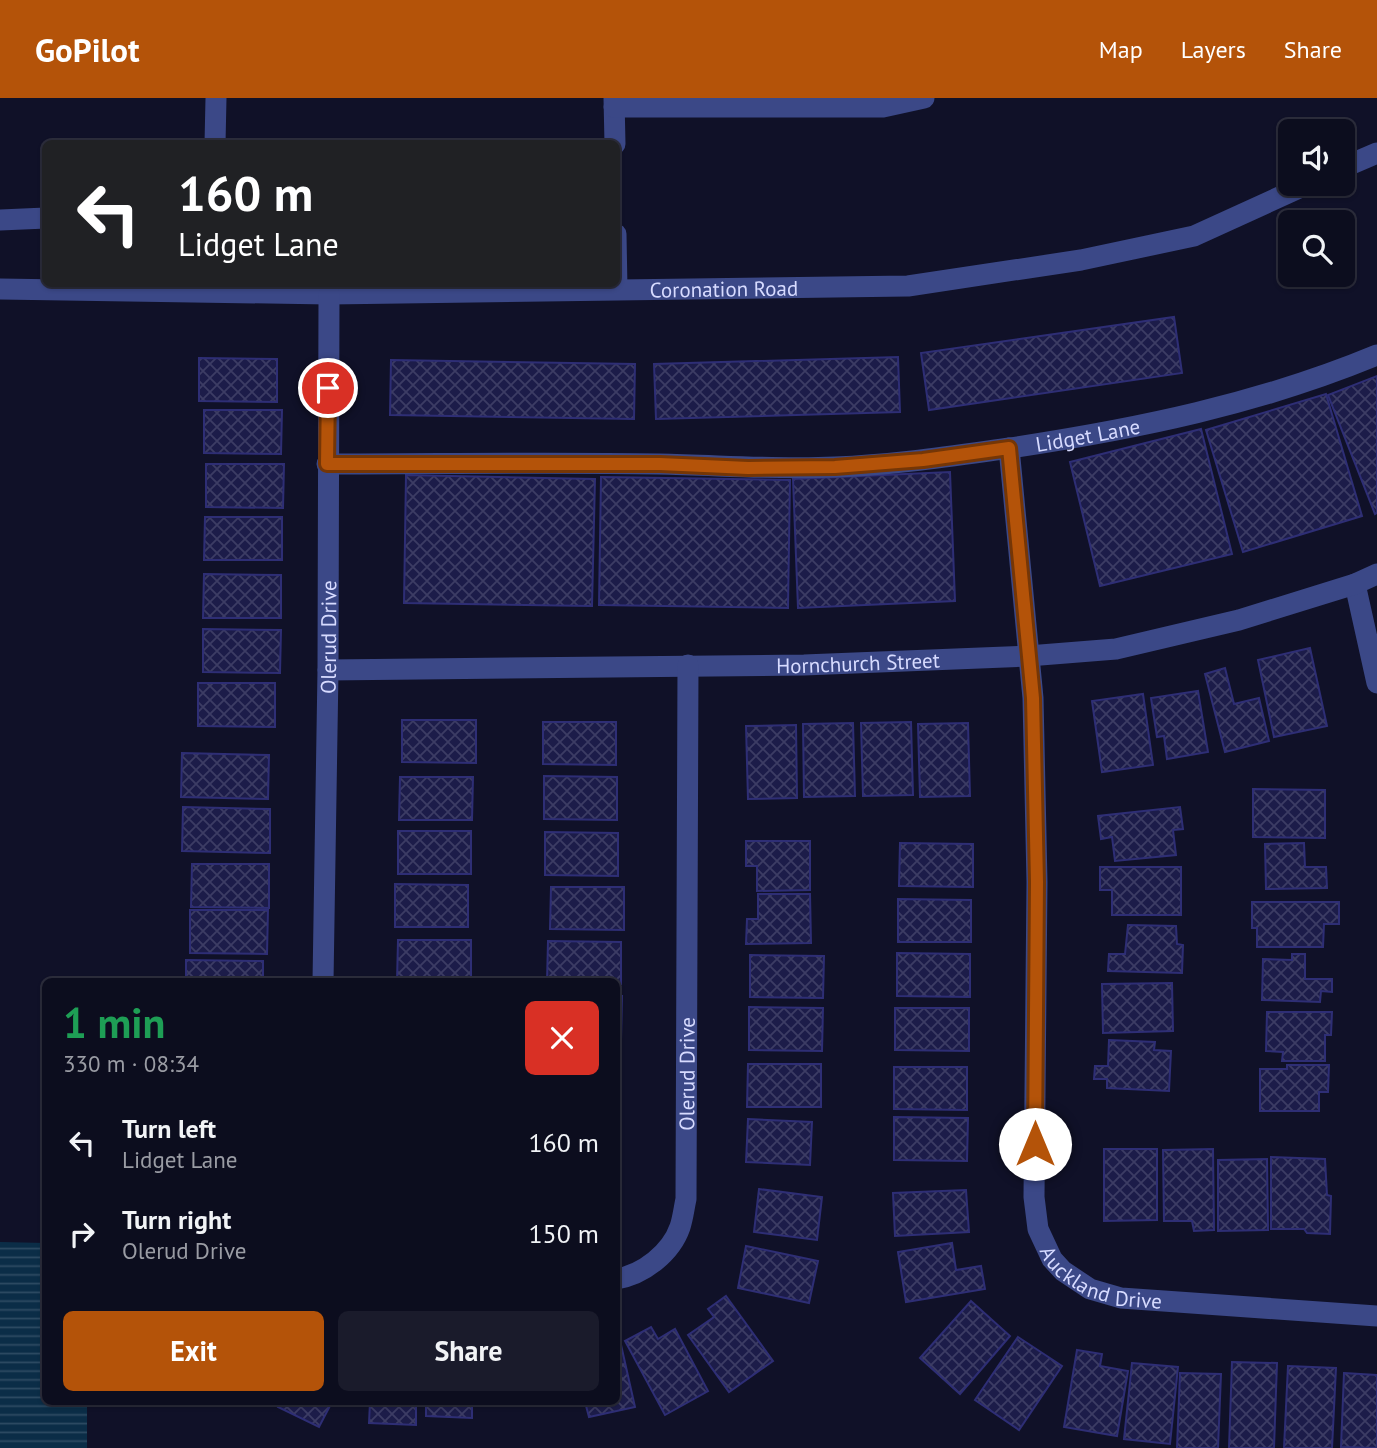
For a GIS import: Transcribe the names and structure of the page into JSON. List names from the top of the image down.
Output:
{
  "streets": {
    "street": [
      "Coronation Road",
      "Lidget Lane",
      "Olerud Drive",
      "Hornchurch Street",
      "Auckland Drive"
    ]
  },
  "crossings": [
    ["Coronation Road", "Olerud Drive"],
    ["Lidget Lane", "Olerud Drive"],
    ["Lidget Lane", "Auckland Drive"],
    ["Olerud Drive", "Hornchurch Street"],
    ["Hornchurch Street", "Auckland Drive"]
  ],
  "page": {
    "header": "GoPilot",
    "nav": ["Map", "Layers", "Share"],
    "turn": ["160 m", "Lidget Lane"],
    "heading": ["1 min", "330 m · 08:34"],
    "list": [
      {
        "name": "Turn left",
        "note": "Lidget Lane",
        "value": "160 m"
      },
      {
        "name": "Turn right",
        "note": "Olerud Drive",
        "value": "150 m"
      }
    ],
    "buttons": ["Exit", "Share"]
  }
}
